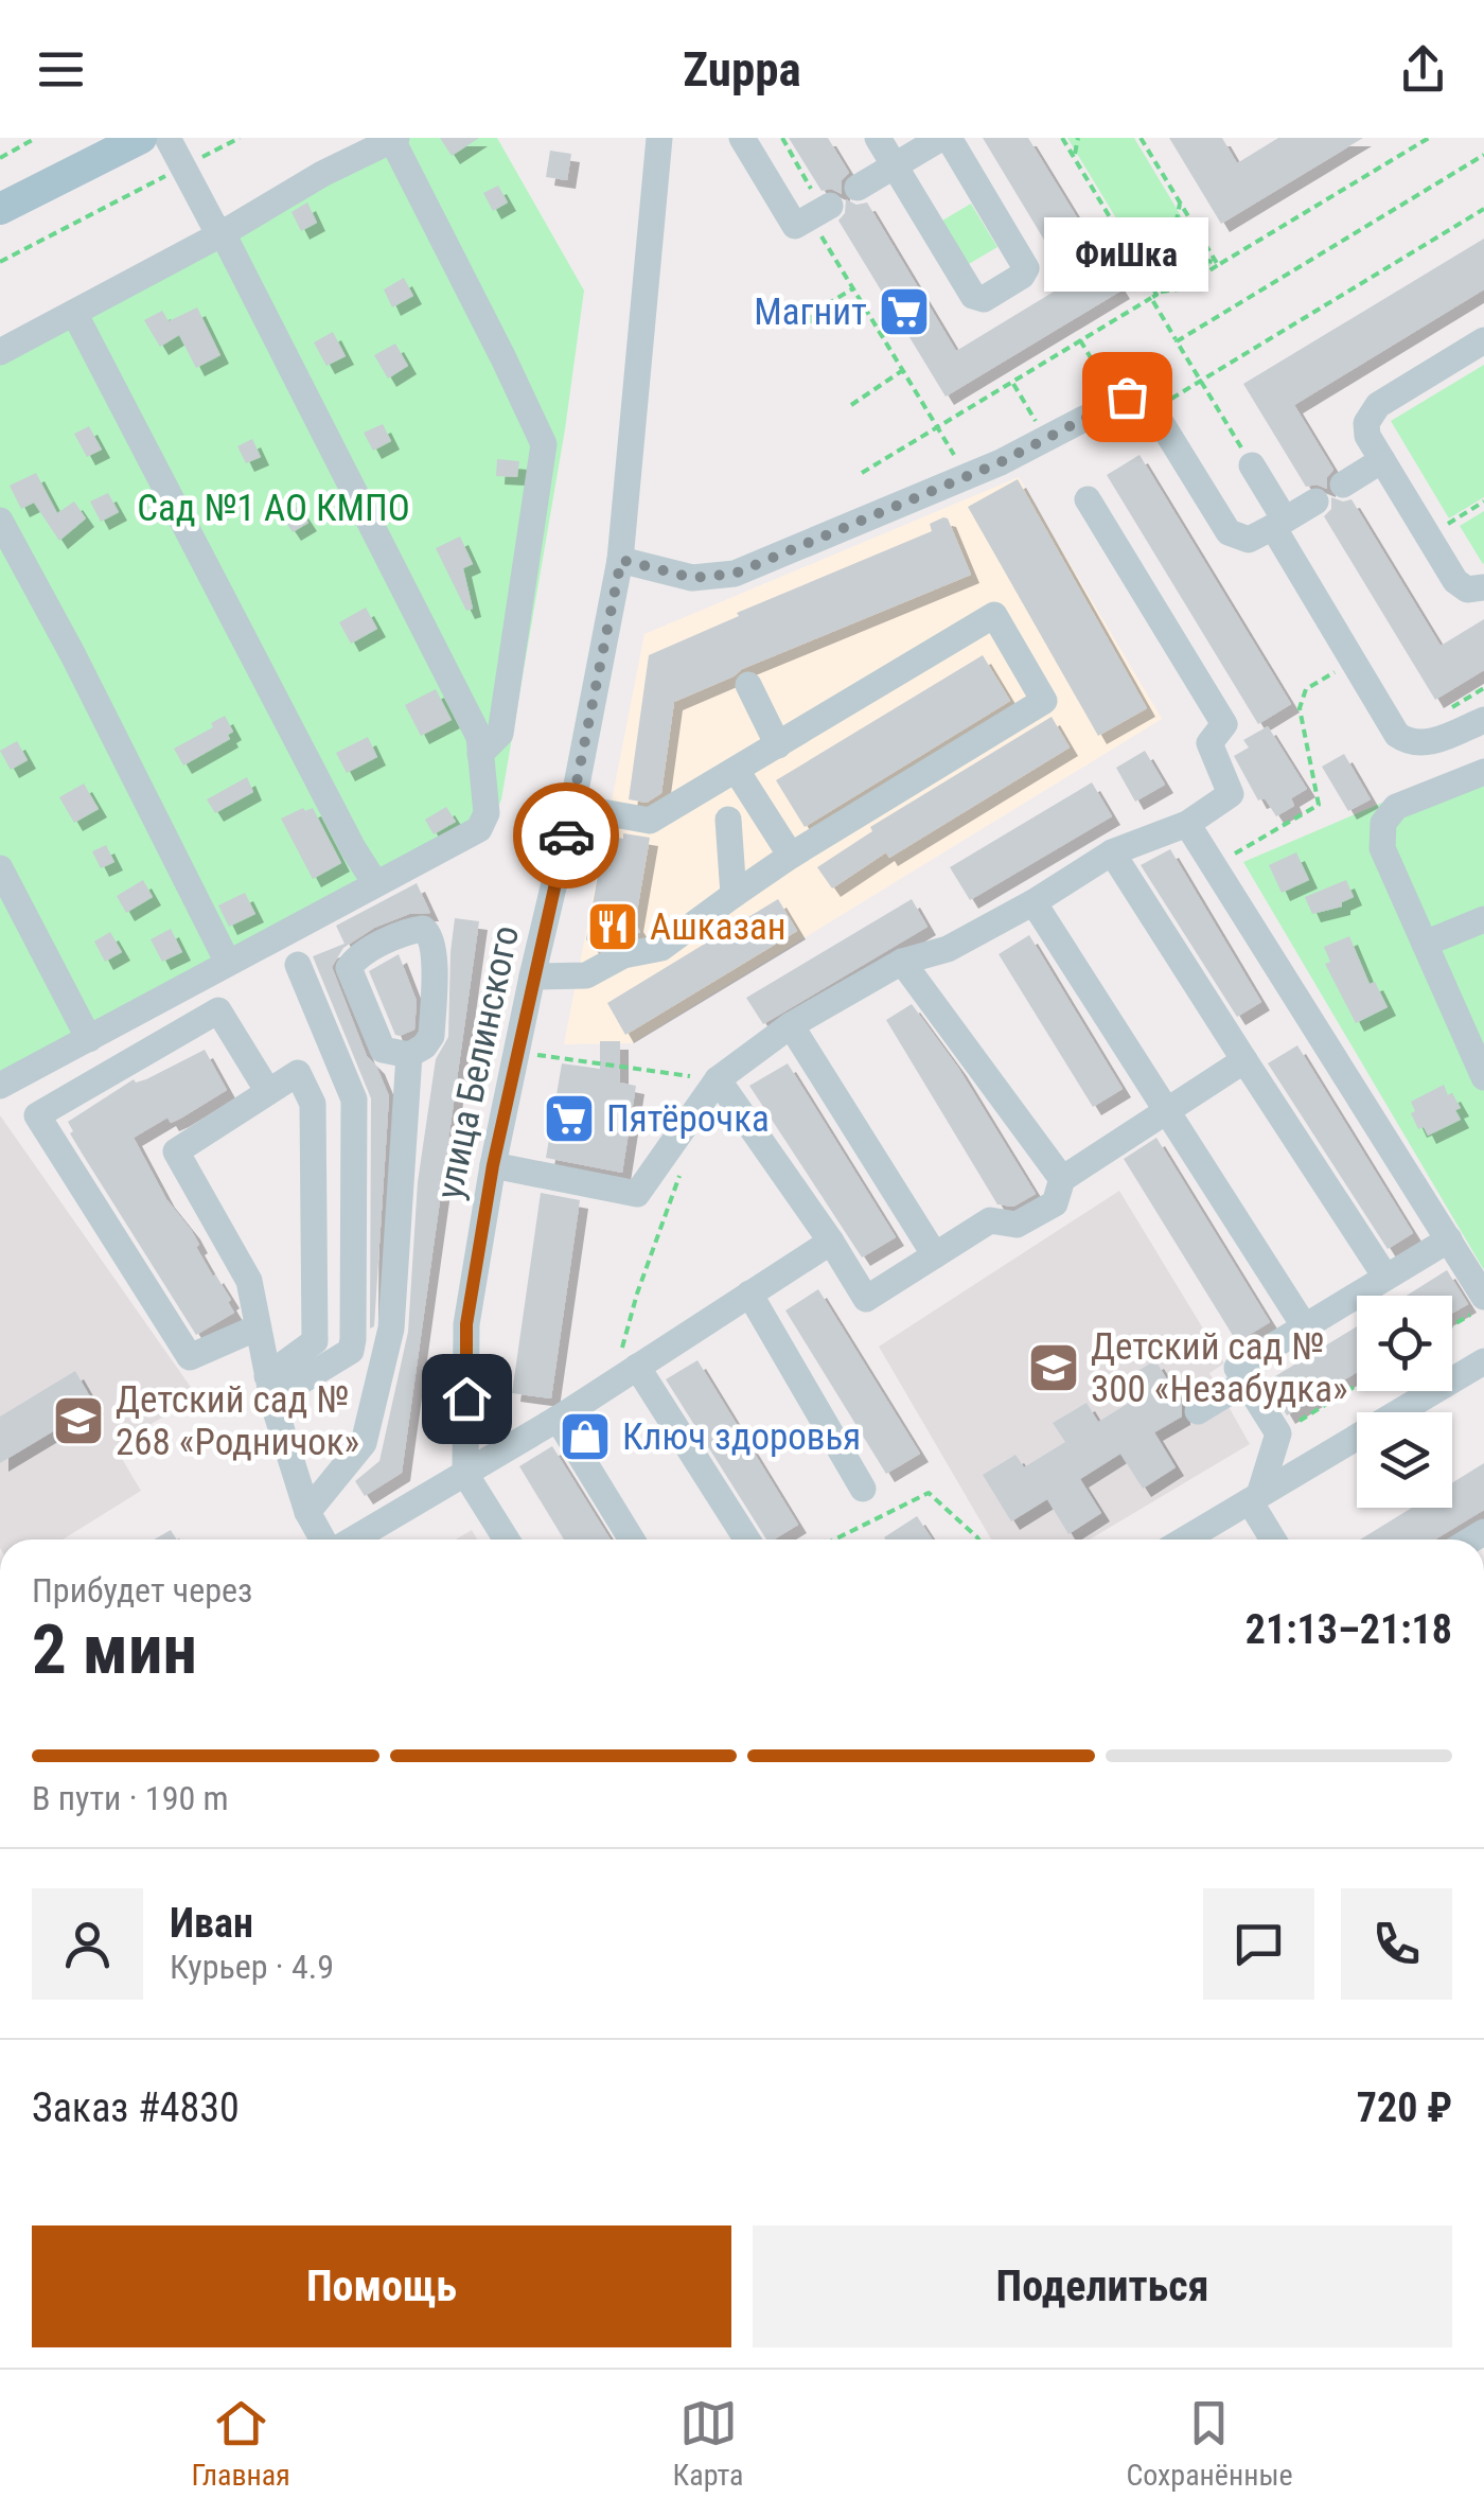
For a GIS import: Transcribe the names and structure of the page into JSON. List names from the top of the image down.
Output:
{
  "streets": {
    "street": ["улица Белинского"]
  },
  "parks": ["Сад №1 АО КМПО"],
  "places": {
    "supermarket": ["Магнит", "Пятёрочка"],
    "other": ["ФиШка"],
    "restaurant": ["Ашказан"],
    "school or university": ["Детский сад № 300 «Незабудка»", "Детский сад № 268 «Родничок»"],
    "shop": ["Ключ здоровья"]
  },
  "page": {
    "header": "Zuppa",
    "bubble": "ФиШка",
    "heading": ["2 мин", "Прибудет через", "21:13–21:18"],
    "panel": [
      "Иван",
      "Курьер · 4.9",
      "Заказ #4830",
      "720 ₽"
    ],
    "bar": "В пути · 190 m",
    "buttons": ["Помощь", "Поделиться"],
    "tabs": ["Главная", "Карта", "Сохранённые"]
  }
}
